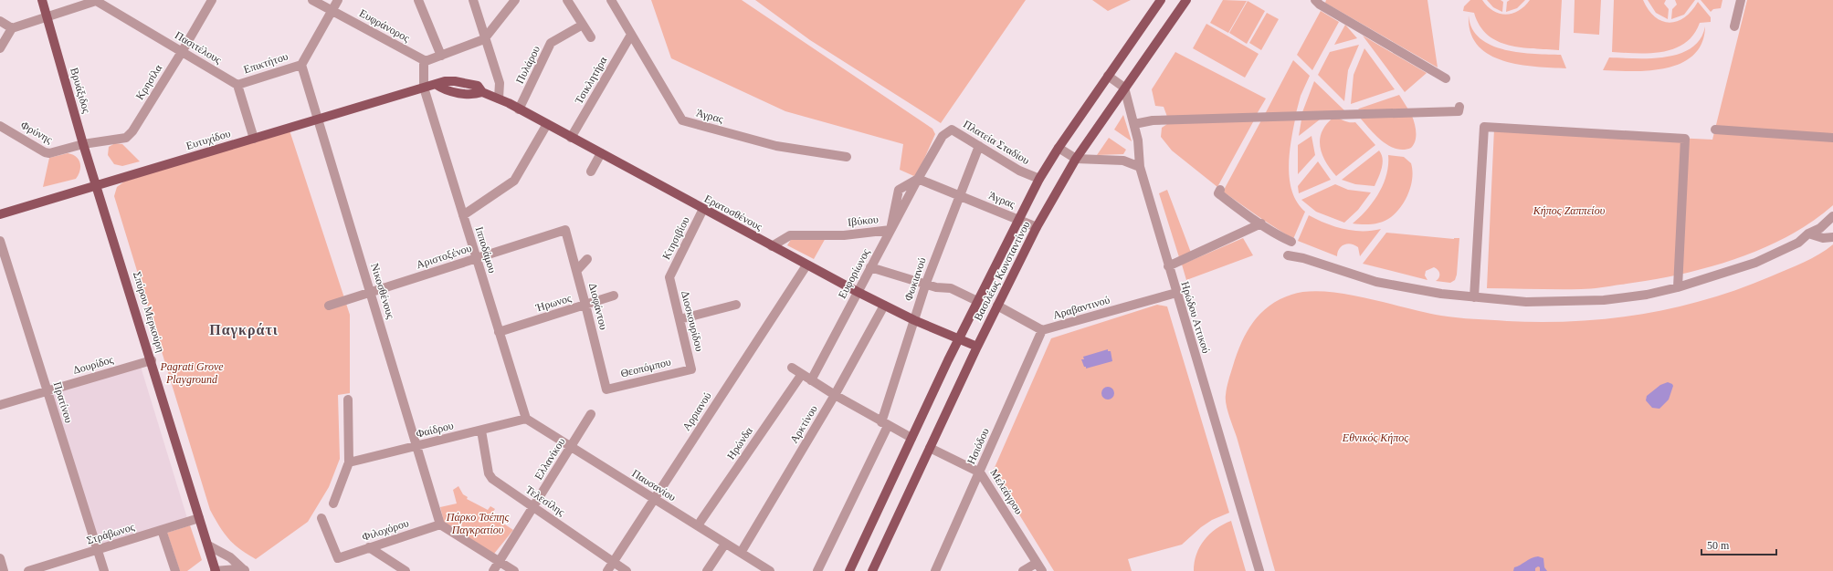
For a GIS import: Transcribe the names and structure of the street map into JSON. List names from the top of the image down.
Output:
{
  "streets": {
    "main road": [
      "Βρυάξιδος",
      "Ευτυχίδου",
      "Ερατοσθένους",
      "Βασιλέως Κωνσταντίνου",
      "Σπύρου Μερκούρη"
    ],
    "street": [
      "Ευφράνορος",
      "Πασιτέλους",
      "Επικτήτου",
      "Πυλάρου",
      "Τσικλητήρα",
      "Κρησίλα",
      "Άγρας",
      "Φρύνης",
      "Πλατεία Σταδίου",
      "Ιβύκου",
      "Κτησιβίου",
      "Ιπποδάμου",
      "Αριστοξένου",
      "Ευφορίωνος",
      "Φωκιανού",
      "Νικοσθένους",
      "Ήρωνος",
      "Διοφάντου",
      "Αραβαντινού",
      "Ηρώδου Αττικού",
      "Διοσκουρίδου",
      "Δουρίδος",
      "Θεοπόμπου",
      "Πρατίνου",
      "Αρριανού",
      "Αρκτίνου",
      "Φαίδρου",
      "Ηρώνδα",
      "Ησιόδου",
      "Ελλανίκου",
      "Παυσανίου",
      "Μελεάγρου",
      "Τελεσίλης",
      "Φιλοχόρου",
      "Στράβωνος"
    ]
  },
  "crossings": [
    ["Ευφράνορος", "Ιπποδάμου"],
    ["Πασιτέλους", "Επικτήτου"],
    ["Πασιτέλους", "Κρησίλα"],
    ["Επικτήτου", "Νικοσθένους"],
    ["Πυλάρου", "Ερατοσθένους"],
    ["Τσικλητήρα", "Άγρας"],
    ["Τσικλητήρα", "Ερατοσθένους"],
    ["Κρησίλα", "Βρυάξιδος"],
    ["Κρησίλα", "Φρύνης"],
    ["Βρυάξιδος", "Φρύνης"],
    ["Βρυάξιδος", "Ευτυχίδου"],
    ["Βρυάξιδος", "Σπύρου Μερκούρη"],
    ["Άγρας", "Πλατεία Σταδίου"],
    ["Άγρας", "Ιβύκου"],
    ["Άγρας", "Βασιλέως Κωνσταντίνου"],
    ["Άγρας", "Φωκιανού"],
    ["Ευτυχίδου", "Ερατοσθένους"],
    ["Ευτυχίδου", "Ιπποδάμου"],
    ["Ευτυχίδου", "Νικοσθένους"],
    ["Ευτυχίδου", "Σπύρου Μερκούρη"],
    ["Πλατεία Σταδίου", "Ιβύκου"],
    ["Πλατεία Σταδίου", "Βασιλέως Κωνσταντίνου"],
    ["Πλατεία Σταδίου", "Φωκιανού"],
    ["Ερατοσθένους", "Ιβύκου"],
    ["Ερατοσθένους", "Κτησιβίου"],
    ["Ερατοσθένους", "Ιπποδάμου"],
    ["Ερατοσθένους", "Βασιλέως Κωνσταντίνου"],
    ["Ερατοσθένους", "Ευφορίωνος"],
    ["Ερατοσθένους", "Φωκιανού"],
    ["Ερατοσθένους", "Αρριανού"],
    ["Ερατοσθένους", "Αρκτίνου"],
    ["Ιβύκου", "Ευφορίωνος"],
    ["Κτησιβίου", "Διοσκουρίδου"],
    ["Ιπποδάμου", "Αριστοξένου"],
    ["Ιπποδάμου", "Ήρωνος"],
    ["Ιπποδάμου", "Φαίδρου"],
    ["Ιπποδάμου", "Παυσανίου"],
    ["Αριστοξένου", "Νικοσθένους"],
    ["Αριστοξένου", "Διοφάντου"],
    ["Βασιλέως Κωνσταντίνου", "Αραβαντινού"],
    ["Βασιλέως Κωνσταντίνου", "Ηρώδου Αττικού"],
    ["Βασιλέως Κωνσταντίνου", "Μελεάγρου"],
    ["Νικοσθένους", "Φαίδρου"],
    ["Νικοσθένους", "Φιλοχόρου"],
    ["Ήρωνος", "Διοφάντου"],
    ["Διοφάντου", "Θεοπόμπου"],
    ["Αραβαντινού", "Ηρώδου Αττικού"],
    ["Αραβαντινού", "Ησιόδου"],
    ["Σπύρου Μερκούρη", "Δουρίδος"],
    ["Σπύρου Μερκούρη", "Στράβωνος"],
    ["Διοσκουρίδου", "Θεοπόμπου"],
    ["Δουρίδος", "Πρατίνου"],
    ["Πρατίνου", "Στράβωνος"],
    ["Αρριανού", "Παυσανίου"],
    ["Αρριανού", "Τελεσίλης"],
    ["Αρκτίνου", "Παυσανίου"],
    ["Φαίδρου", "Παυσανίου"],
    ["Φαίδρου", "Τελεσίλης"],
    ["Ηρώνδα", "Παυσανίου"],
    ["Ησιόδου", "Μελεάγρου"],
    ["Ελλανίκου", "Παυσανίου"],
    ["Ελλανίκου", "Τελεσίλης"]
  ],
  "districts": ["Παγκράτι"],
  "parks": [
    "Κήπος Ζαππείου",
    "Pagrati Grove Playground",
    "Εθνικός Κήπος",
    "Πάρκο Τσέπης Παγκρατίου"
  ],
  "scale_bar": "50 m"
}
